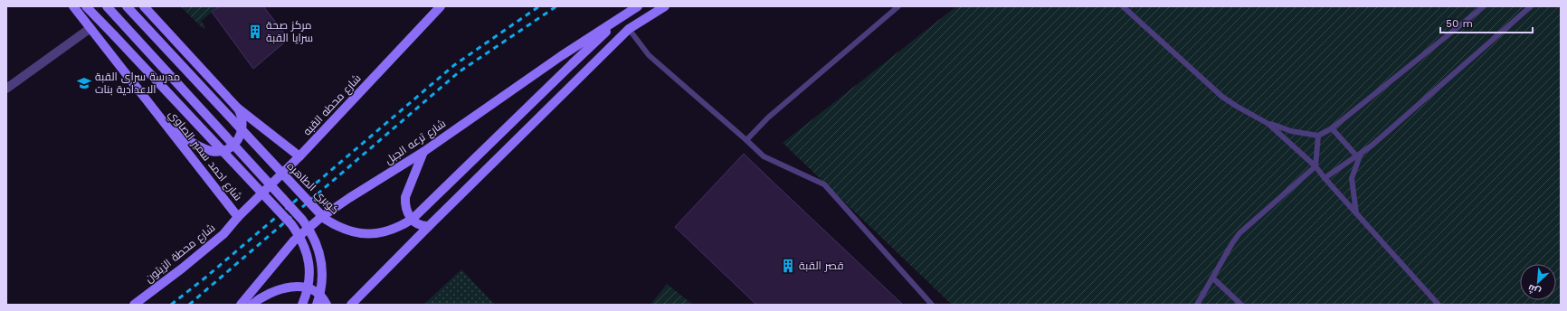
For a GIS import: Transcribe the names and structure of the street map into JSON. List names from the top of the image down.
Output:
{
  "streets": {
    "main road": [
      "شارع محطه القبه",
      "شارع ترعه الجبل",
      "شارع احمد سمير الصاوي",
      "كوبري الطاهره",
      "شارع محطة الزيتون"
    ]
  },
  "crossings": [
    ["شارع محطه القبه", "شارع احمد سمير الصاوي"],
    ["شارع محطه القبه", "شارع محطة الزيتون"],
    ["شارع ترعه الجبل", "كوبري الطاهره"],
    ["شارع احمد سمير الصاوي", "شارع محطة الزيتون"]
  ],
  "places": {
    "building": ["مركز صحة سرايا القبة", "قصر القبة"],
    "school or university": ["مدرسة سراى القبة الاعدادية بنات"]
  },
  "scale_bar": "50 m",
  "north": "bottom left"
}
